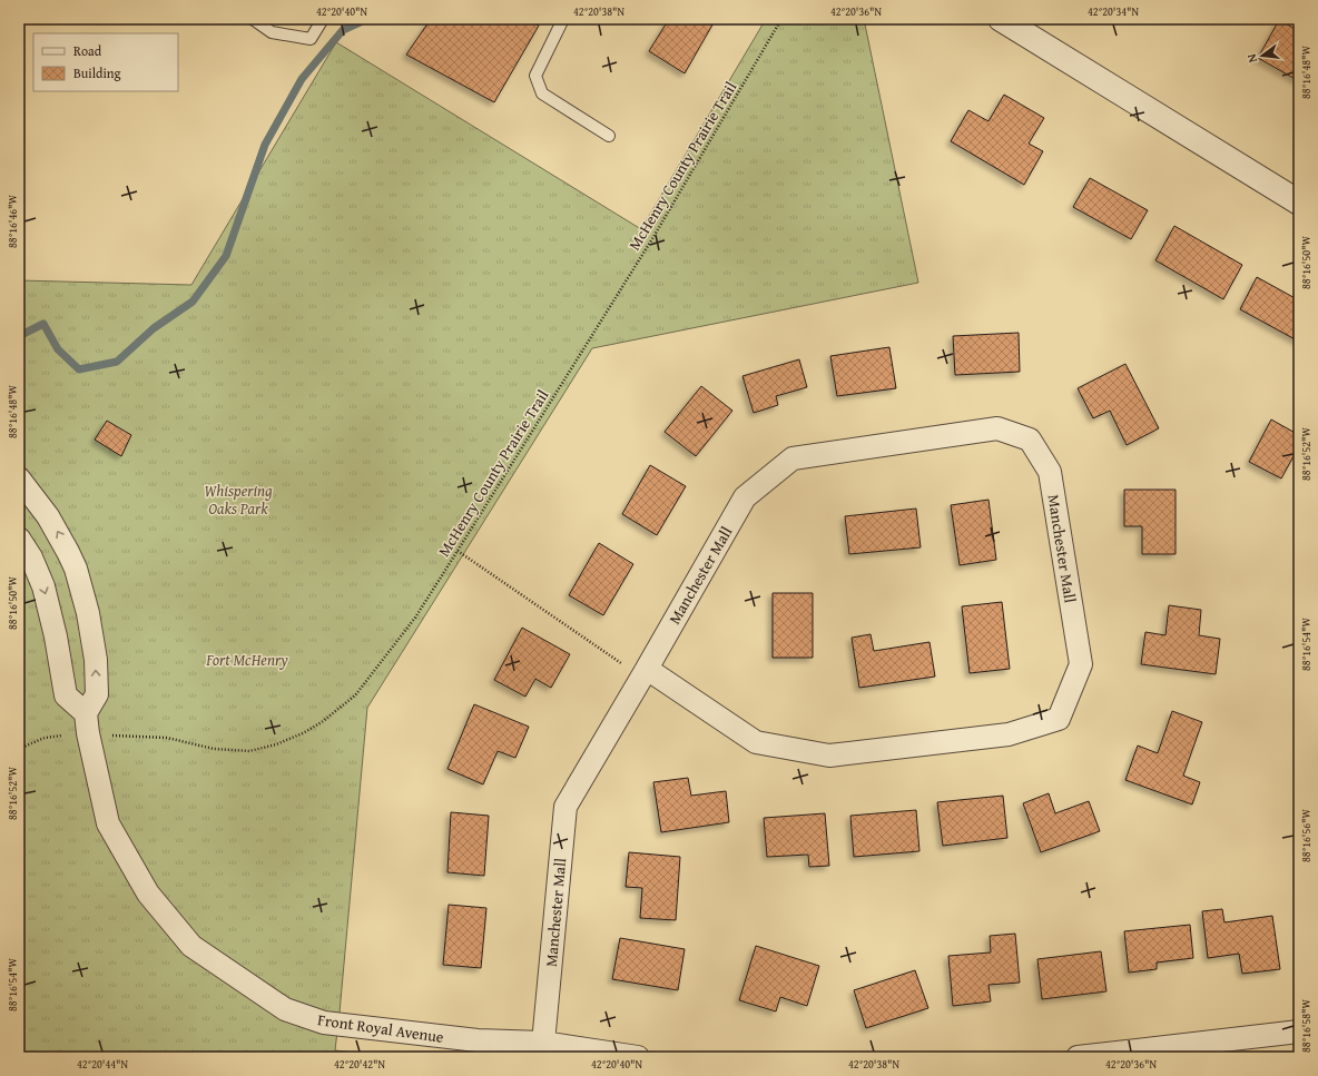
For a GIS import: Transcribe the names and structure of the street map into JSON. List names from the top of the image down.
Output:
{
  "streets": {
    "street": ["Manchester Mall", "Front Royal Avenue"],
    "path": ["McHenry County Prairie Trail"]
  },
  "crossings": [
    ["McHenry County Prairie Trail", "Front Royal Avenue"],
    ["Manchester Mall", "Front Royal Avenue"]
  ],
  "parks": ["Whispering Oaks Park", "Fort McHenry"],
  "legend": ["Road", "Building"],
  "north": "left",
  "coordinates": [
    "42°20'40\"N",
    "42°20'38\"N",
    "42°20'36\"N",
    "42°20'34\"N",
    "88°16'48\"W",
    "88°16'46\"W",
    "88°16'50\"W",
    "88°16'52\"W",
    "88°16'54\"W",
    "88°16'56\"W",
    "88°16'58\"W",
    "42°20'44\"N",
    "42°20'42\"N"
  ]
}
